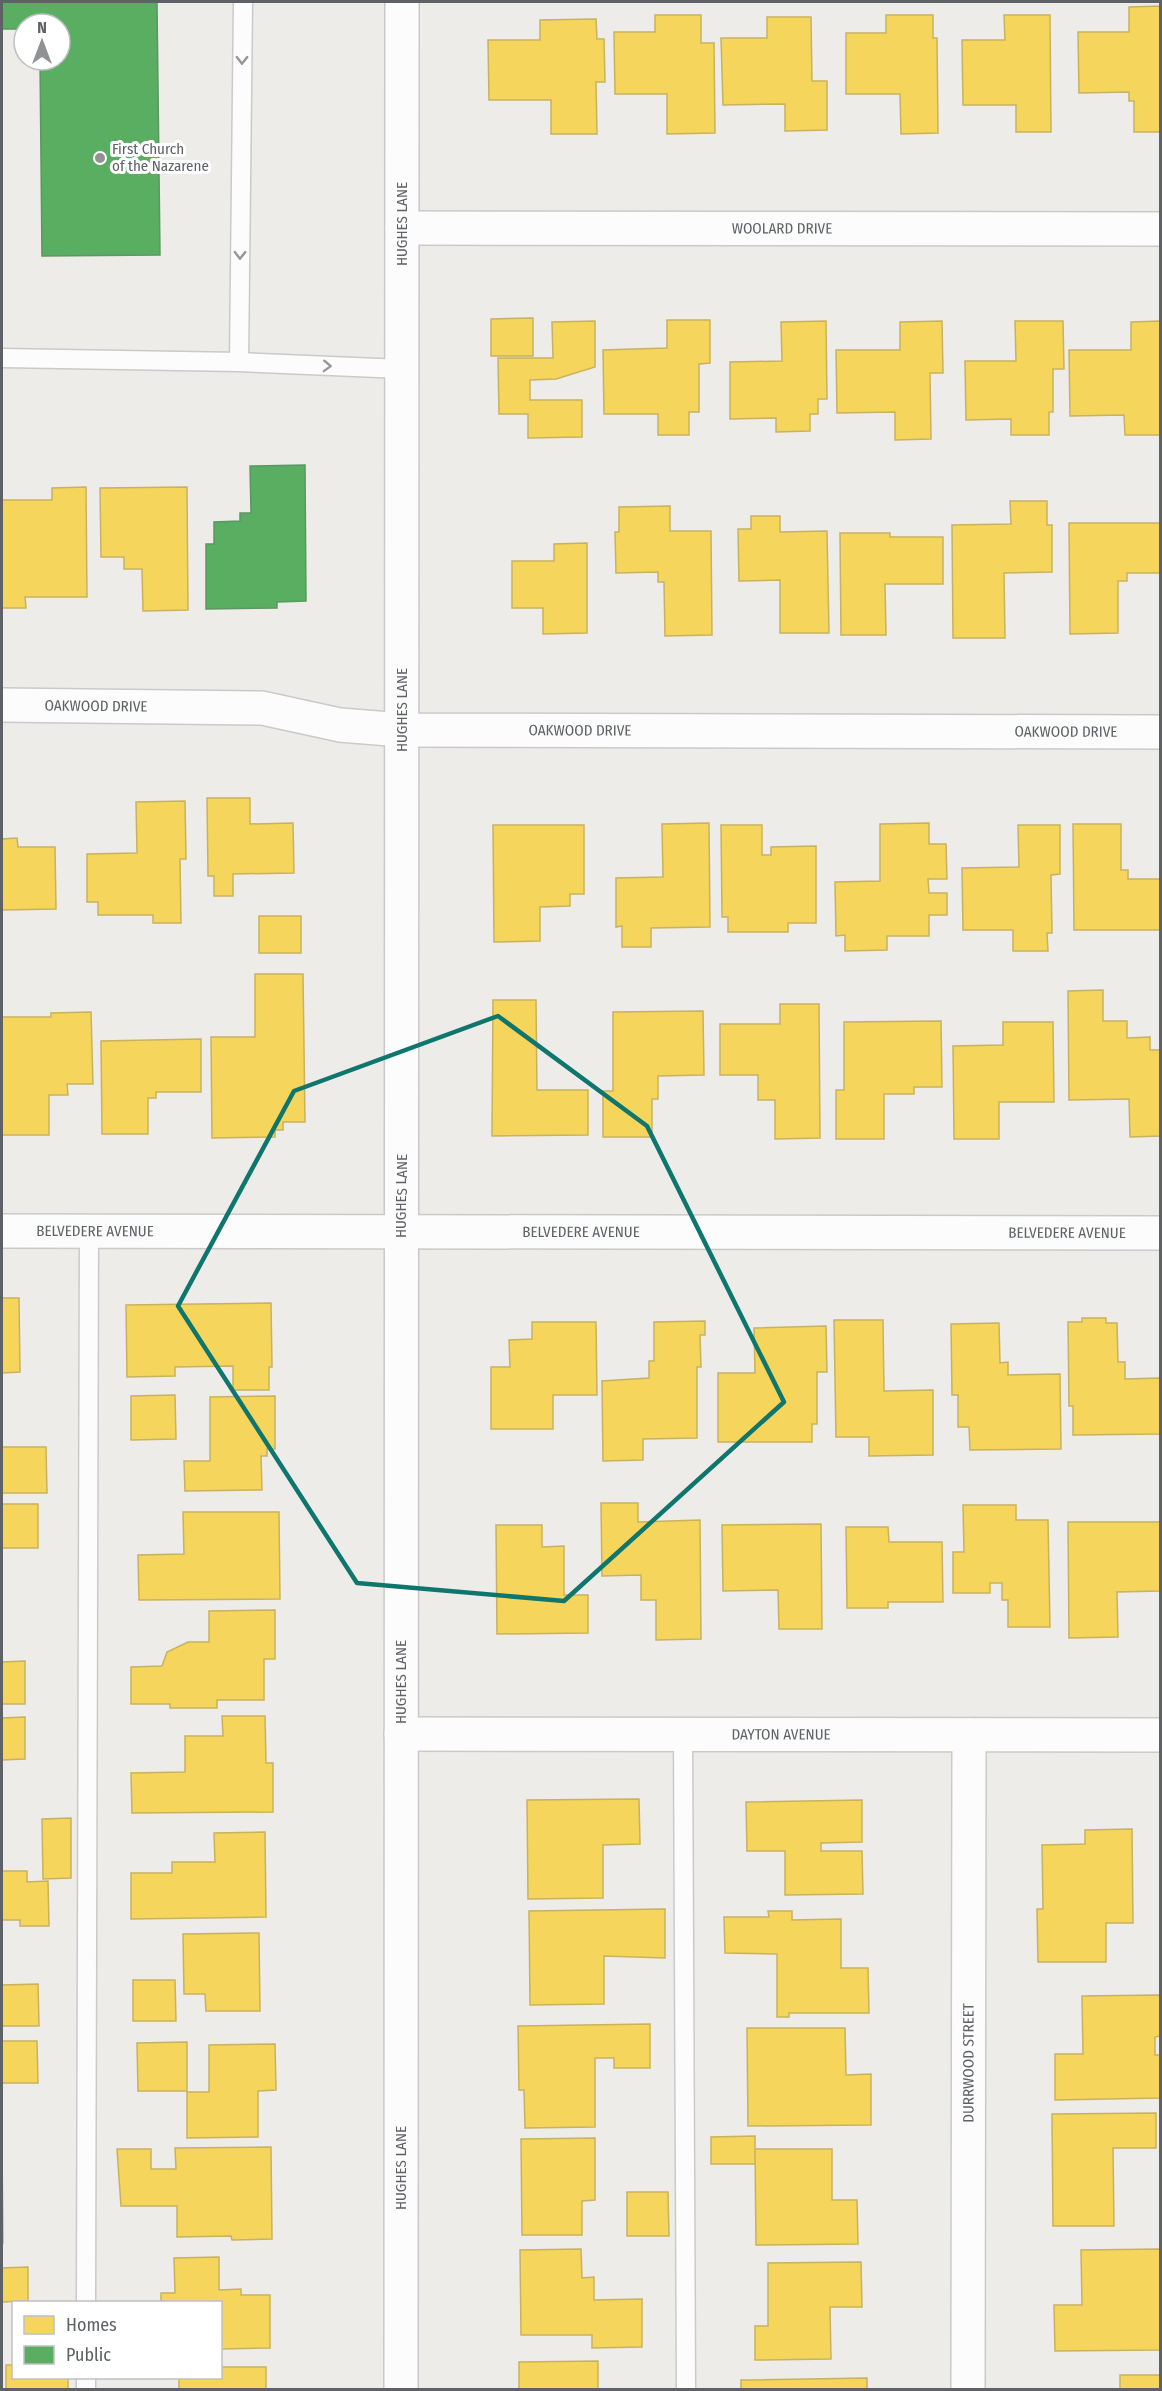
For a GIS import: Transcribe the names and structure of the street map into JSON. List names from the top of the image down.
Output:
{
  "streets": {
    "street": [
      "HUGHES LANE",
      "WOOLARD DRIVE",
      "OAKWOOD DRIVE",
      "BELVEDERE AVENUE",
      "DAYTON AVENUE",
      "DURRWOOD STREET"
    ]
  },
  "crossings": [
    ["HUGHES LANE", "WOOLARD DRIVE"],
    ["HUGHES LANE", "OAKWOOD DRIVE"],
    ["HUGHES LANE", "BELVEDERE AVENUE"],
    ["HUGHES LANE", "DAYTON AVENUE"],
    ["DAYTON AVENUE", "DURRWOOD STREET"]
  ],
  "places": ["First Church of the Nazarene"],
  "legend": ["Homes", "Public"],
  "north": "top"
}
